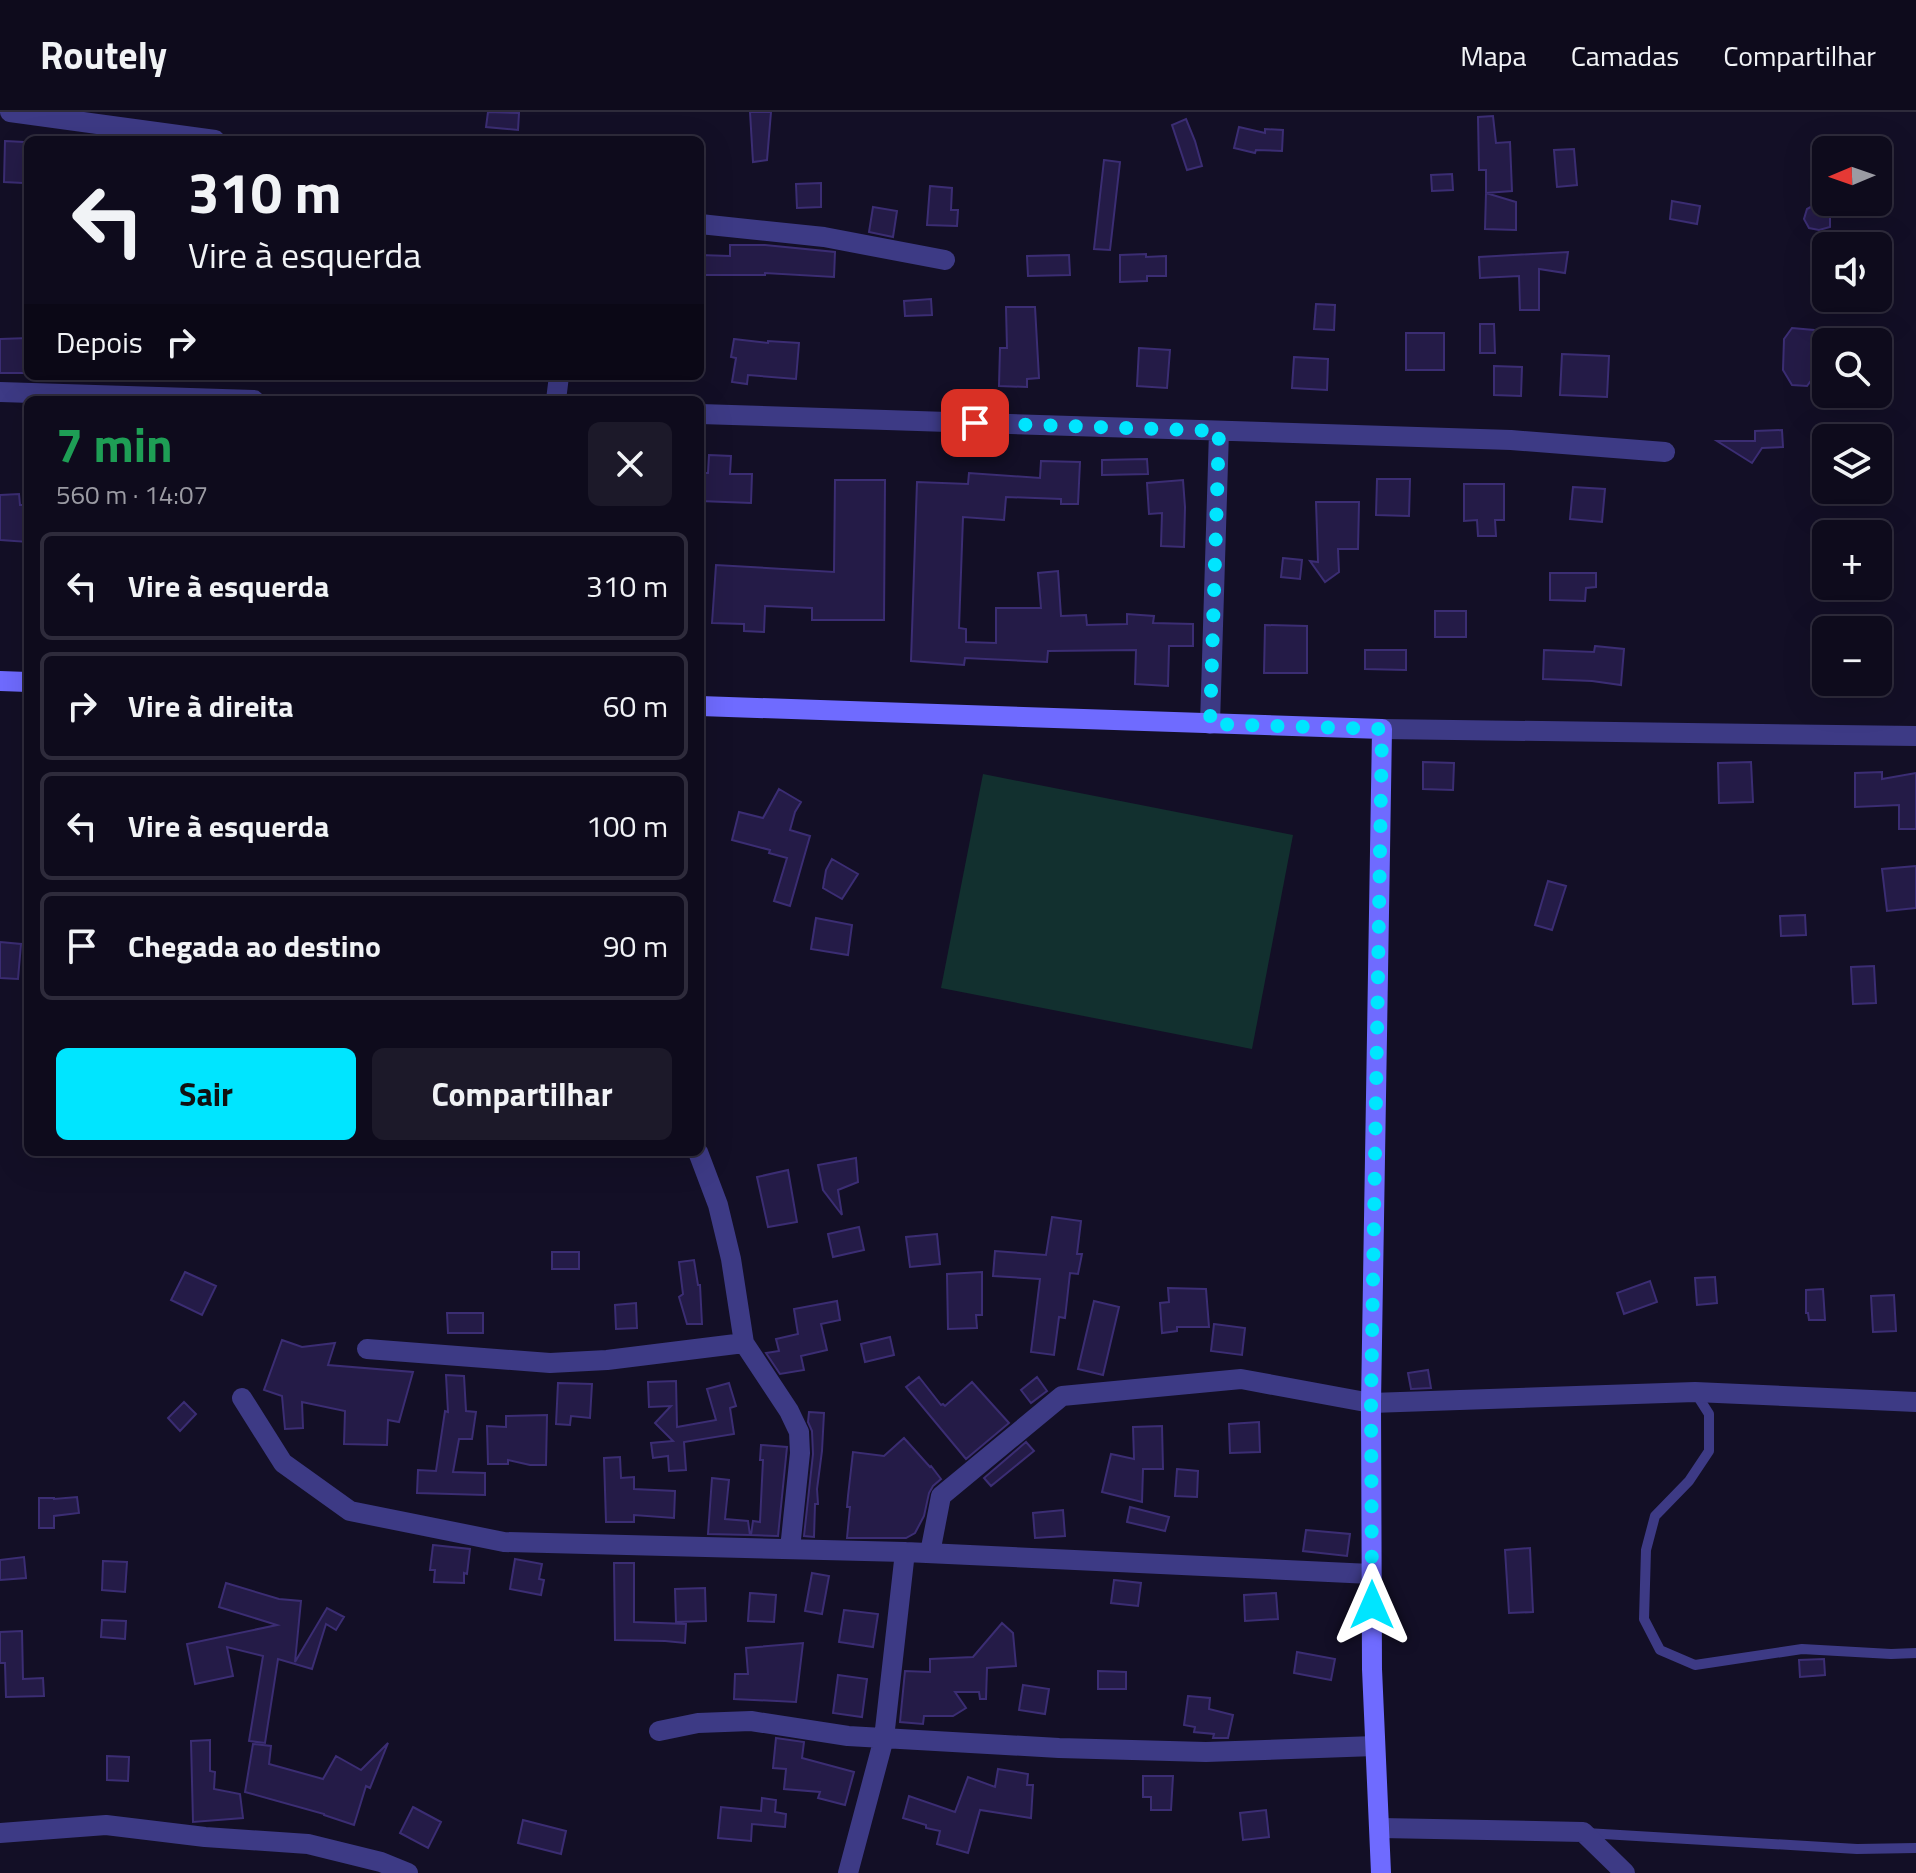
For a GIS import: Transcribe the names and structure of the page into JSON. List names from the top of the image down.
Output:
{
  "north": "left",
  "page": {
    "header": "Routely",
    "nav": ["Mapa", "Camadas", "Compartilhar"],
    "map_buttons": ["+", "−"],
    "turn": ["310 m", "Vire à esquerda"],
    "then": "Depois",
    "heading": ["7 min", "560 m · 14:07"],
    "list": [
      {
        "name": "Vire à esquerda",
        "value": "310 m"
      },
      {
        "name": "Vire à direita",
        "value": "60 m"
      },
      {
        "name": "Vire à esquerda",
        "value": "100 m"
      },
      {
        "name": "Chegada ao destino",
        "value": "90 m"
      }
    ],
    "buttons": ["Sair", "Compartilhar"]
  }
}
